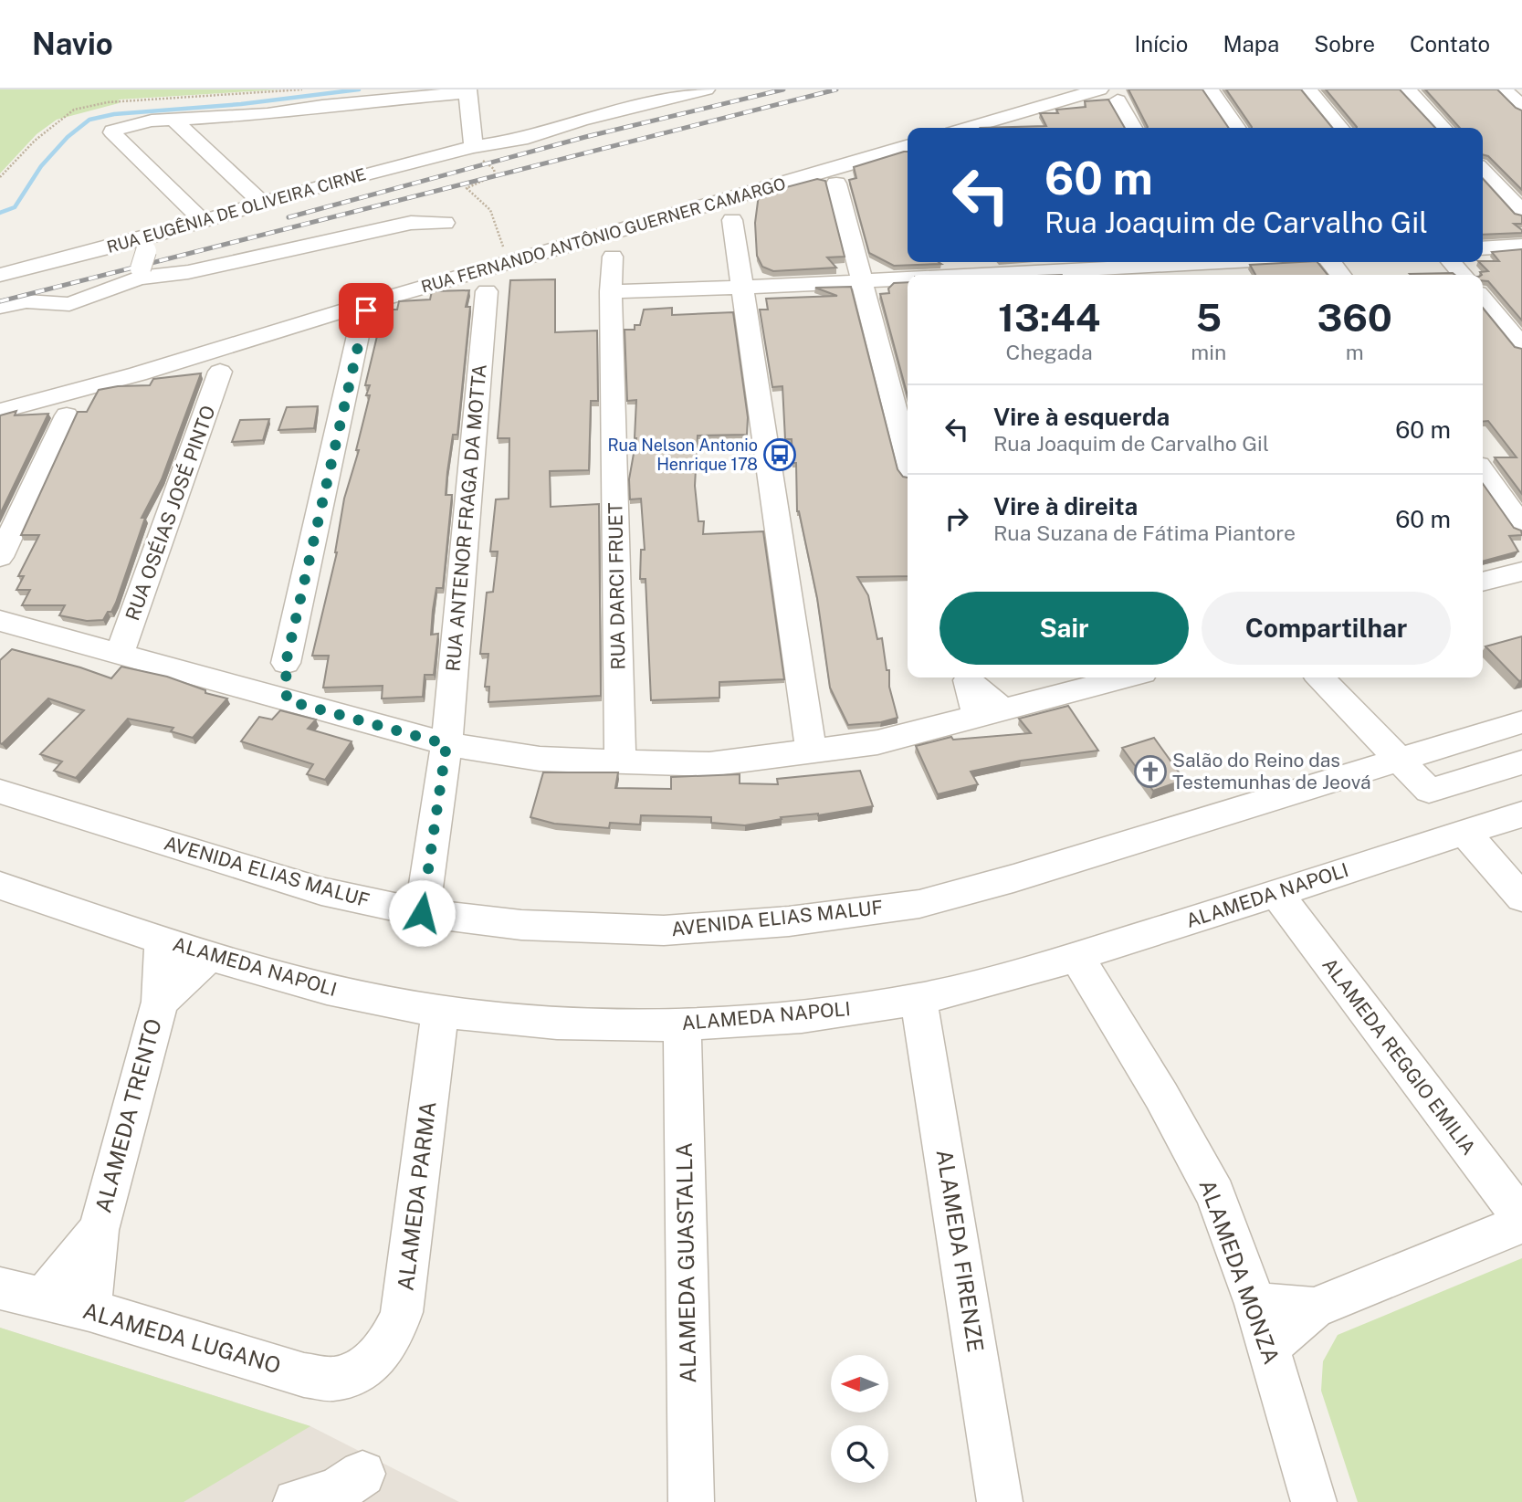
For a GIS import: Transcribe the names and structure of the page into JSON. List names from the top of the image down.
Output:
{
  "streets": {
    "street": [
      "RUA EUGÊNIA DE OLIVEIRA CIRNE",
      "RUA FERNANDO ANTÔNIO GUERNER CAMARGO",
      "RUA OSÉIAS JOSÉ PINTO",
      "RUA ANTENOR FRAGA DA MOTTA",
      "RUA DARCI FRUET",
      "AVENIDA ELIAS MALUF",
      "ALAMEDA NAPOLI",
      "ALAMEDA REGGIO EMILIA",
      "ALAMEDA TRENTO",
      "ALAMEDA PARMA",
      "ALAMEDA FIRENZE",
      "ALAMEDA GUASTALLA",
      "ALAMEDA MONZA",
      "ALAMEDA LUGANO"
    ]
  },
  "crossings": [
    ["RUA FERNANDO ANTÔNIO GUERNER CAMARGO", "RUA OSÉIAS JOSÉ PINTO"],
    ["RUA FERNANDO ANTÔNIO GUERNER CAMARGO", "RUA ANTENOR FRAGA DA MOTTA"],
    ["RUA FERNANDO ANTÔNIO GUERNER CAMARGO", "RUA DARCI FRUET"],
    ["RUA ANTENOR FRAGA DA MOTTA", "AVENIDA ELIAS MALUF"],
    ["ALAMEDA NAPOLI", "ALAMEDA REGGIO EMILIA"],
    ["ALAMEDA NAPOLI", "ALAMEDA TRENTO"],
    ["ALAMEDA NAPOLI", "ALAMEDA PARMA"],
    ["ALAMEDA NAPOLI", "ALAMEDA FIRENZE"],
    ["ALAMEDA NAPOLI", "ALAMEDA GUASTALLA"],
    ["ALAMEDA NAPOLI", "ALAMEDA MONZA"],
    ["ALAMEDA TRENTO", "ALAMEDA LUGANO"],
    ["ALAMEDA PARMA", "ALAMEDA LUGANO"]
  ],
  "places": {
    "bus stop": ["Rua Nelson Antonio Henrique 178"],
    "church": ["Salão do Reino das Testemunhas de Jeová"]
  },
  "north": "left",
  "page": {
    "header": "Navio",
    "nav": [
      "Início",
      "Mapa",
      "Sobre",
      "Contato"
    ],
    "turn": ["60 m", "Rua Joaquim de Carvalho Gil"],
    "eta": [
      "13:44",
      "Chegada",
      "5",
      "min",
      "360",
      "m"
    ],
    "list": [
      {
        "name": "Vire à esquerda",
        "note": "Rua Joaquim de Carvalho Gil",
        "value": "60 m"
      },
      {
        "name": "Vire à direita",
        "note": "Rua Suzana de Fátima Piantore",
        "value": "60 m"
      }
    ],
    "buttons": ["Sair", "Compartilhar"]
  }
}
